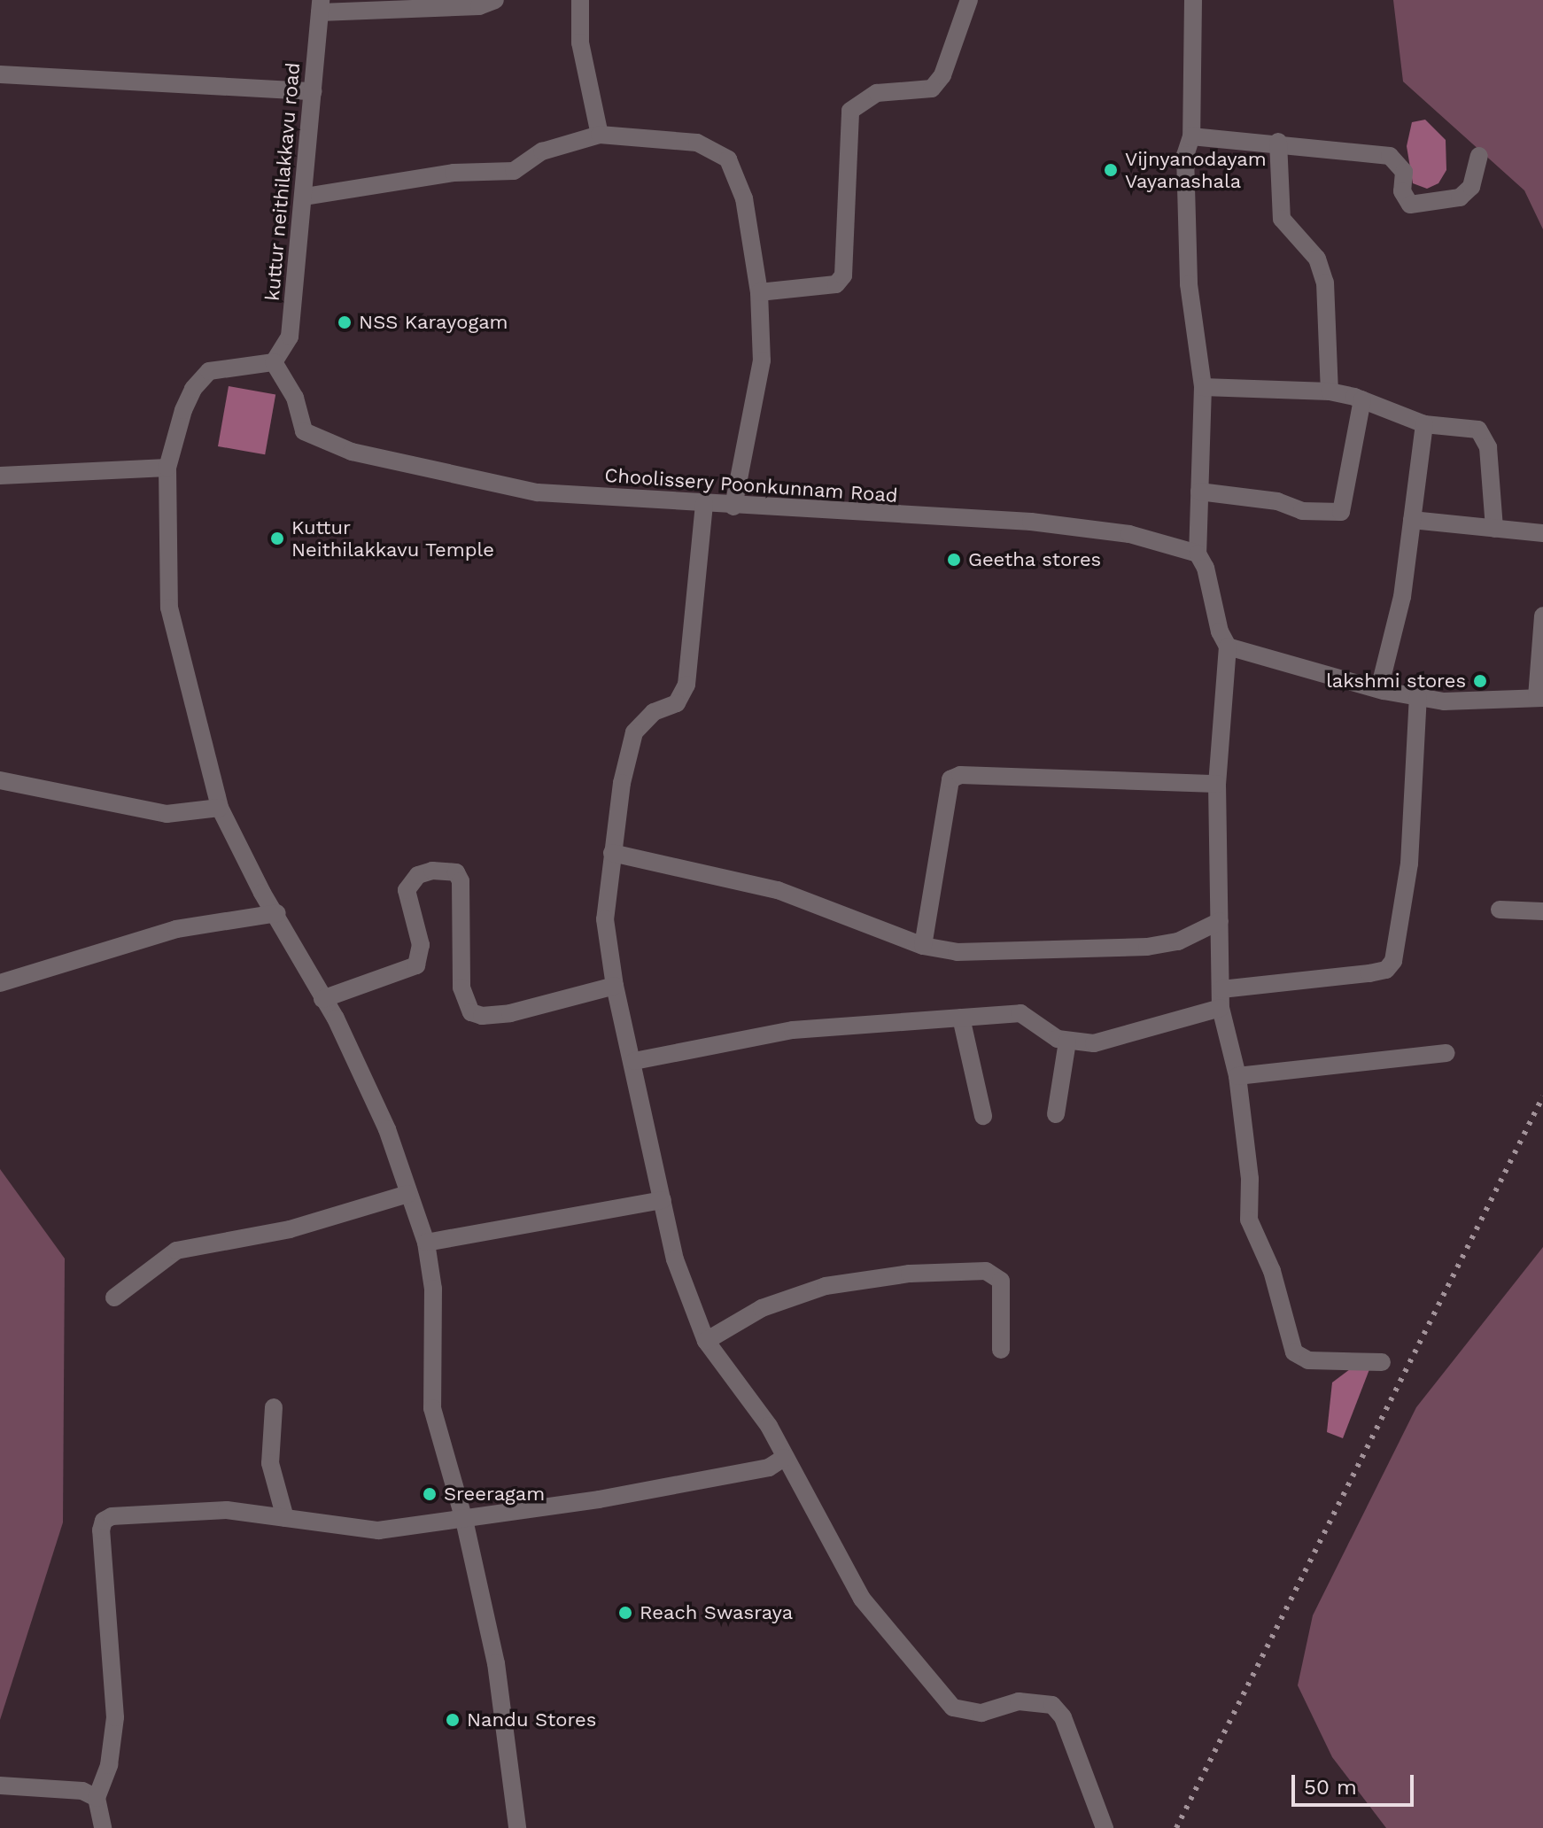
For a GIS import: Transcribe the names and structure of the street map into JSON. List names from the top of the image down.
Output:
{
  "streets": {
    "street": ["kuttur neithilakkavu road", "Choolissery Poonkunnam Road"]
  },
  "crossings": [
    ["kuttur neithilakkavu road", "Choolissery Poonkunnam Road"]
  ],
  "places": [
    "Vijnyanodayam Vayanashala",
    "NSS Karayogam",
    "Kuttur Neithilakkavu Temple",
    "Geetha stores",
    "lakshmi stores",
    "Sreeragam",
    "Reach Swasraya",
    "Nandu Stores"
  ],
  "scale_bar": "50 m"
}
